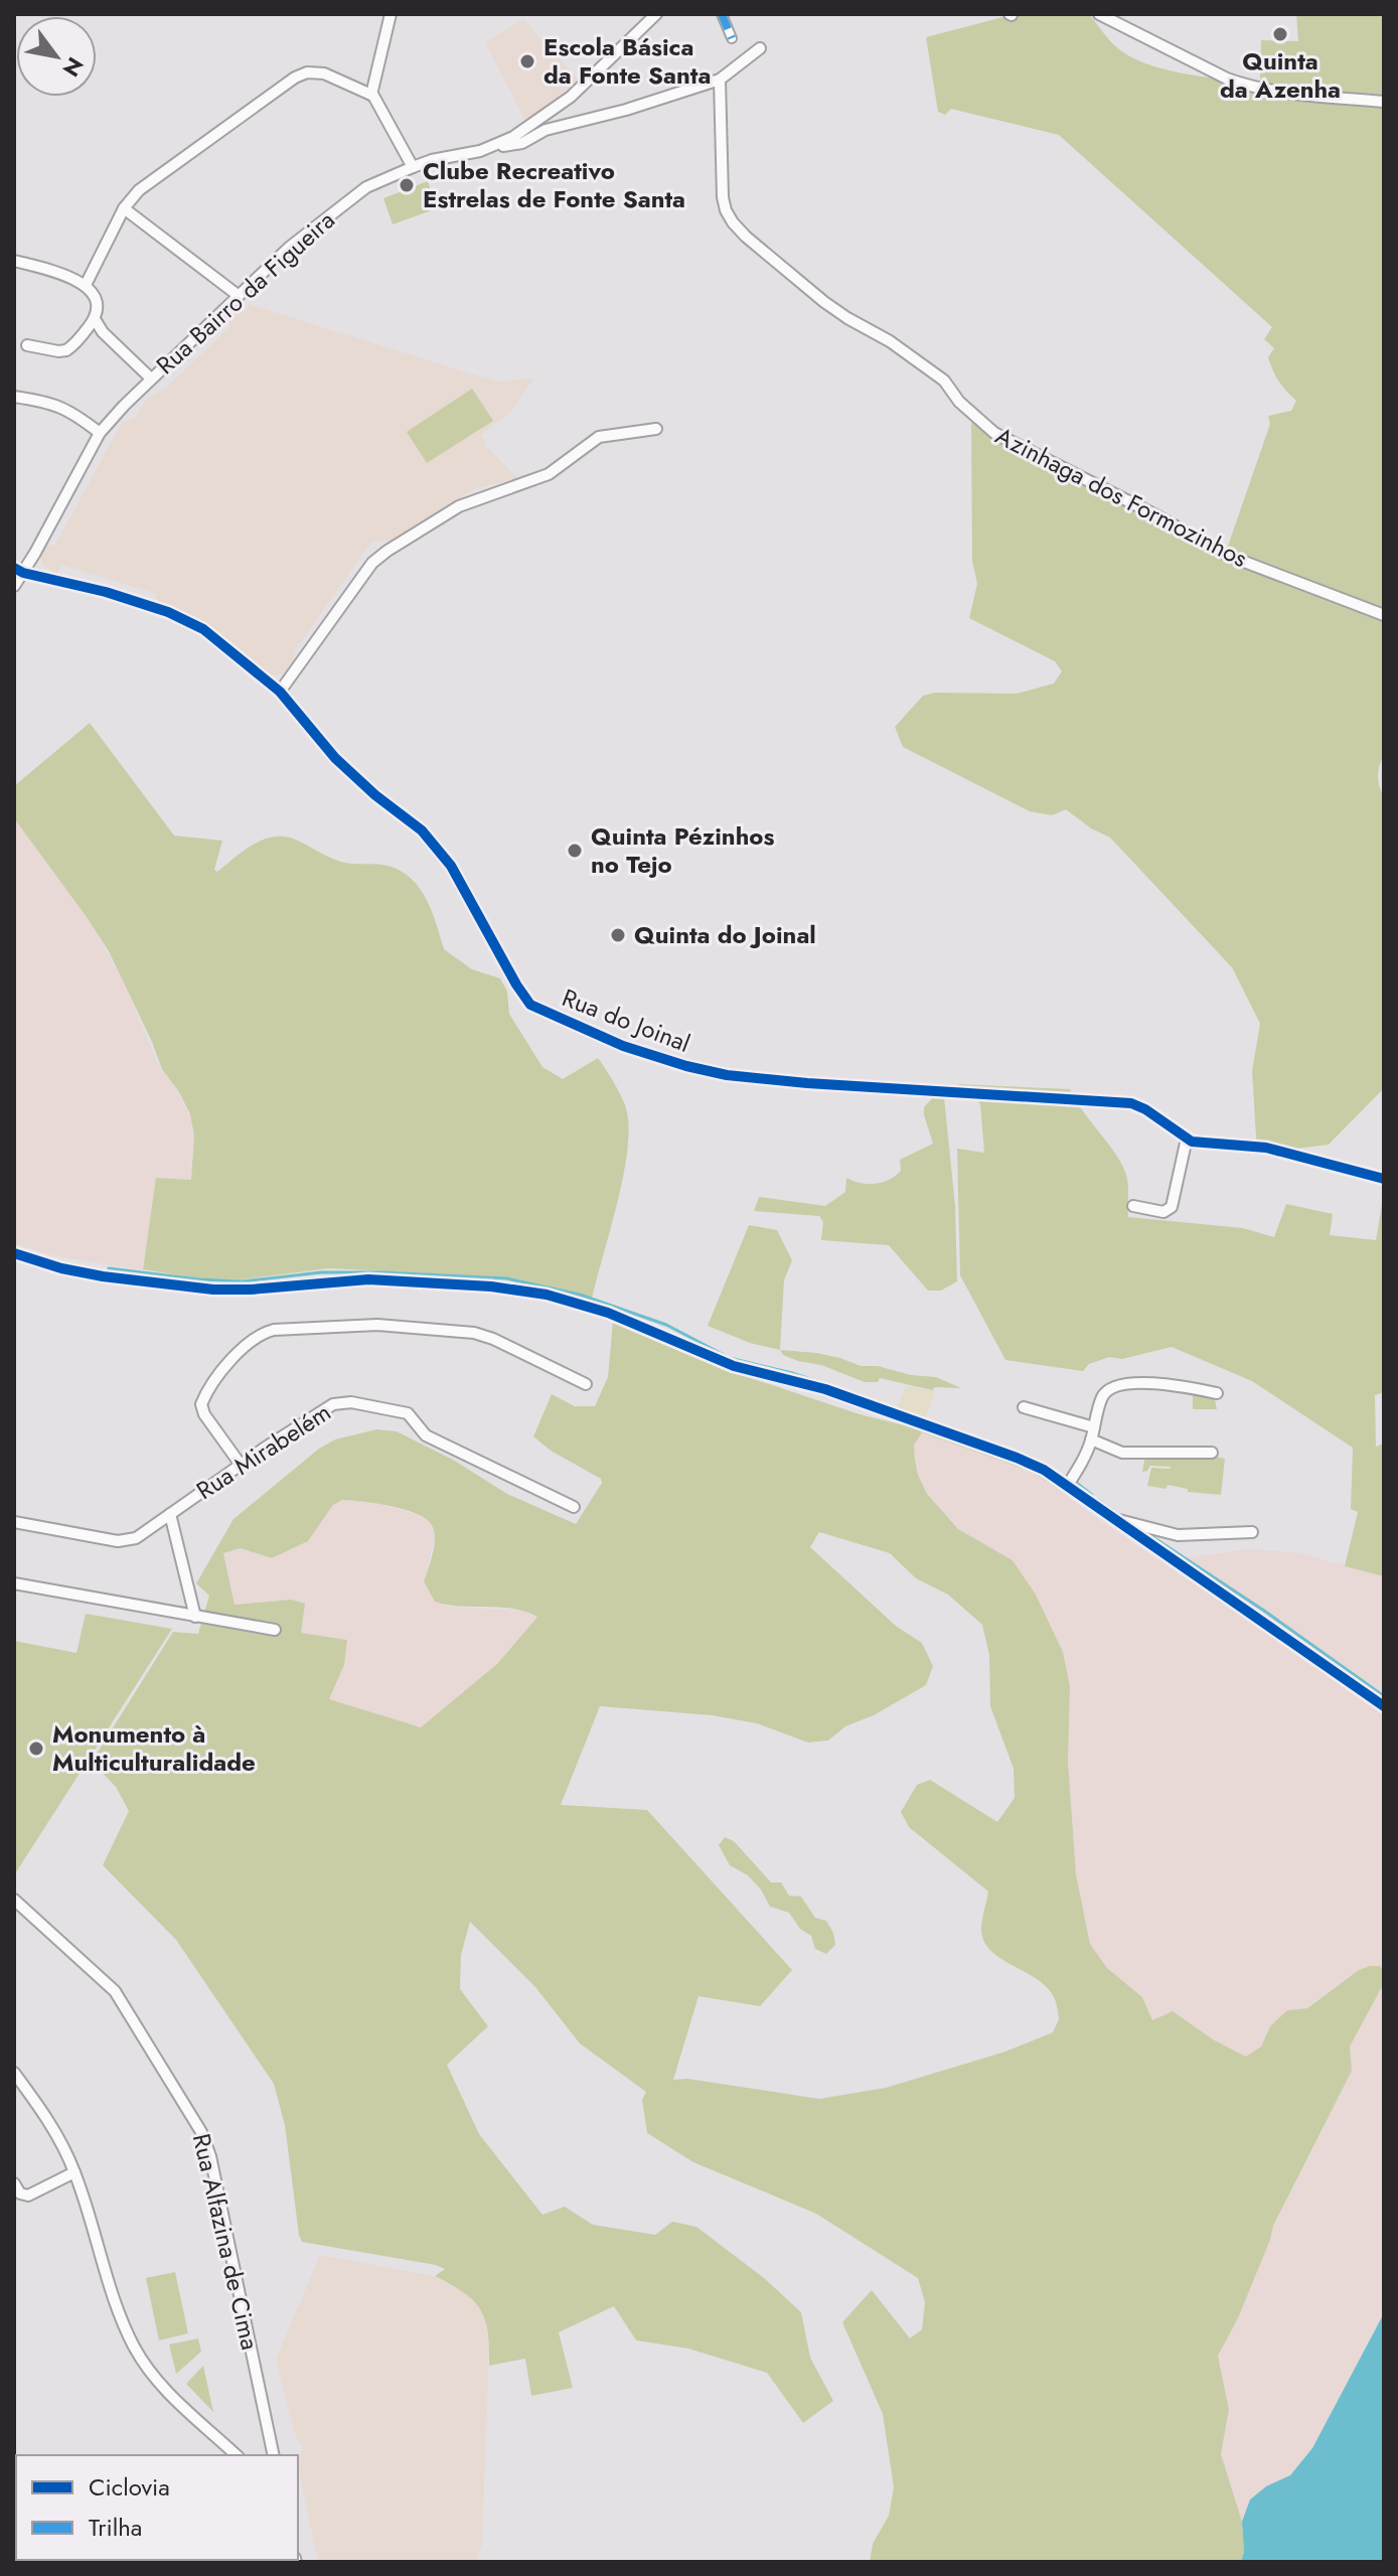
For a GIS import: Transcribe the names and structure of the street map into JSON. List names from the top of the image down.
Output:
{
  "streets": {
    "street": [
      "Rua Bairro da Figueira",
      "Azinhaga dos Formozinhos",
      "Rua do Joinal",
      "Rua Mirabelém",
      "Rua Alfazina de Cima"
    ]
  },
  "crossings": [
    ["Rua Bairro da Figueira", "Rua do Joinal"]
  ],
  "places": [
    "Quinta da Azenha",
    "Escola Básica da Fonte Santa",
    "Clube Recreativo Estrelas de Fonte Santa",
    "Quinta Pézinhos no Tejo",
    "Quinta do Joinal",
    "Monumento à Multiculturalidade"
  ],
  "legend": ["Ciclovia", "Trilha"],
  "north": "bottom right"
}
